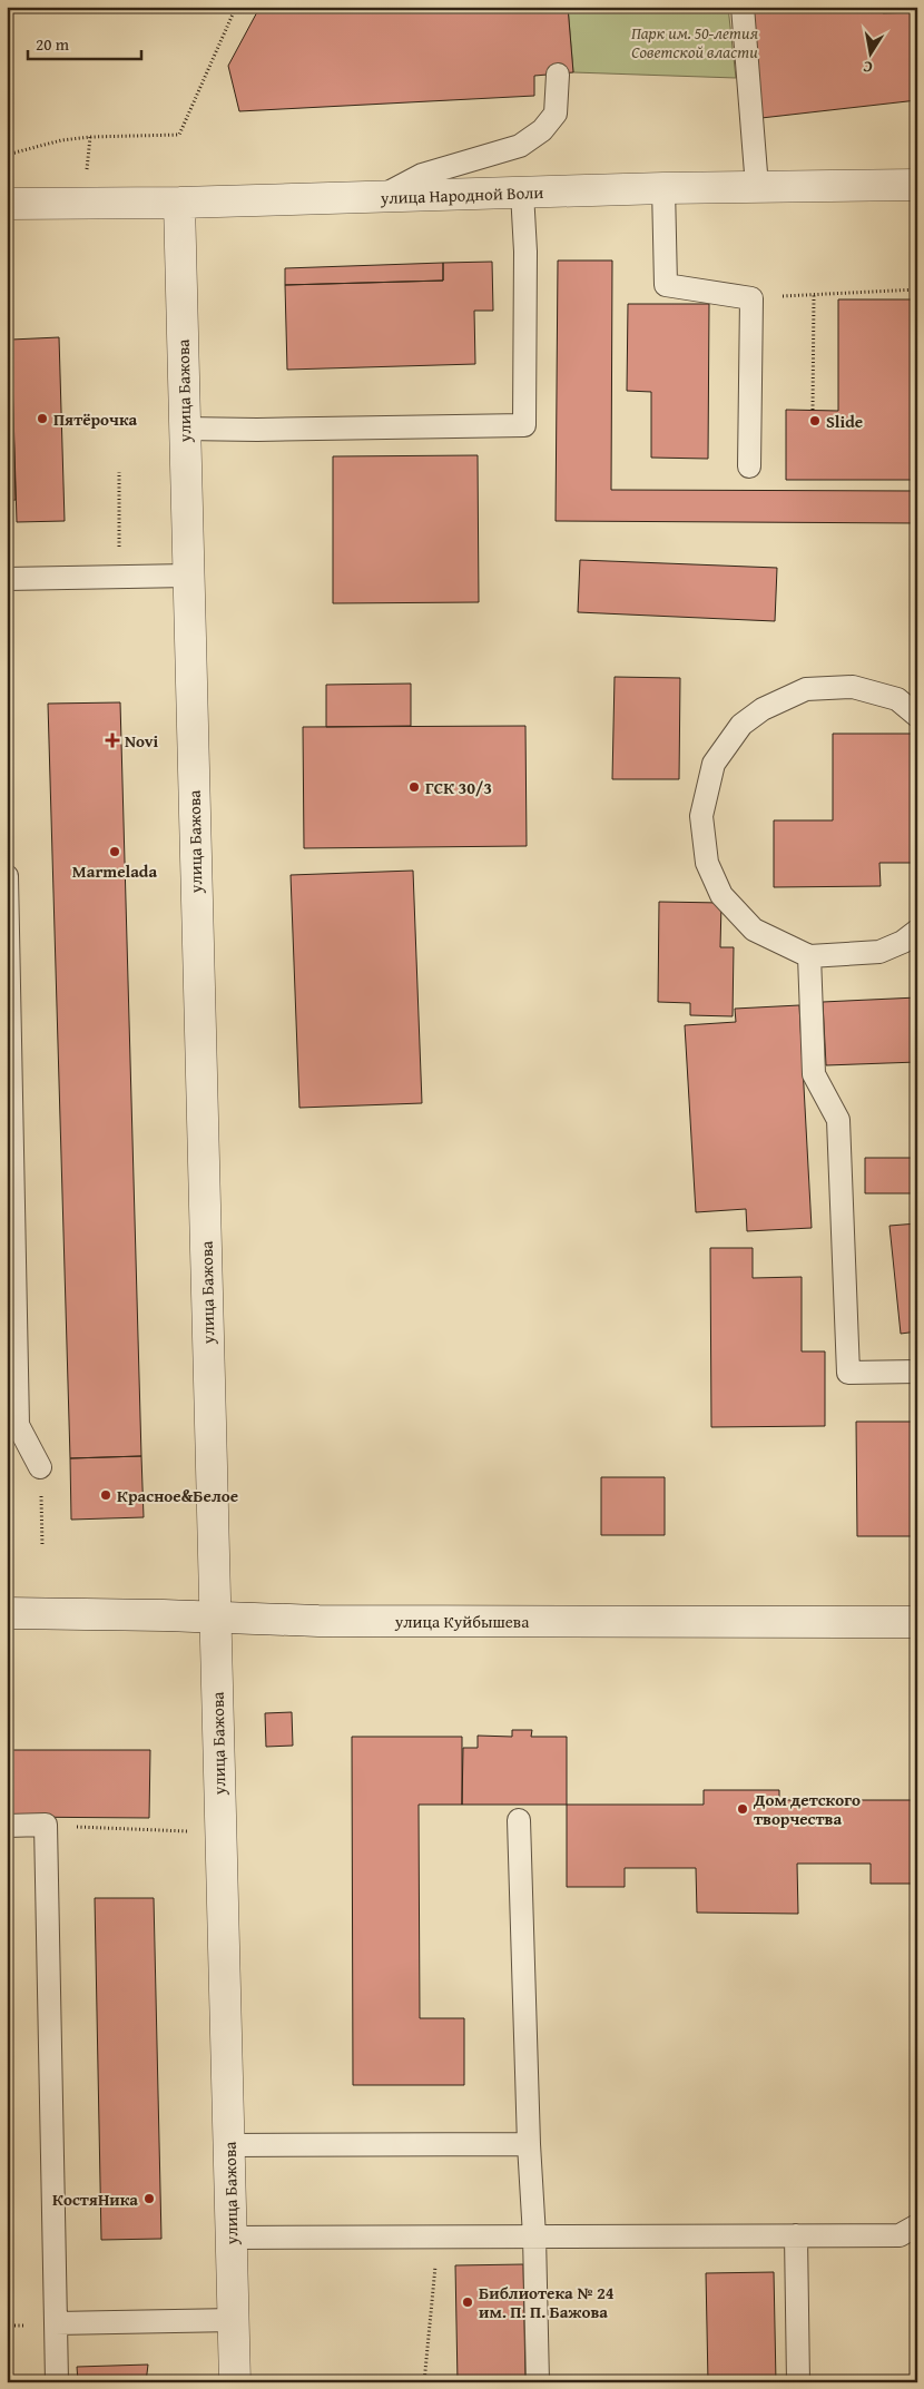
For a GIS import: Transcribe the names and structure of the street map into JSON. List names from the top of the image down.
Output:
{
  "streets": {
    "street": ["улица Народной Воли", "улица Бажова", "улица Куйбышева"]
  },
  "crossings": [
    ["улица Народной Воли", "улица Бажова"],
    ["улица Бажова", "улица Куйбышева"]
  ],
  "parks": ["Парк им. 50-летия Советской власти"],
  "places": {
    "other": [
      "Пятёрочка",
      "Slide",
      "ГСК 30/3",
      "Marmelada",
      "Красное&Белое",
      "Дом детского творчества",
      "КостяНика",
      "Библиотека № 24 им. П. П. Бажова"
    ],
    "health": ["Novi"]
  },
  "scale_bar": "20 m",
  "north": "bottom"
}
